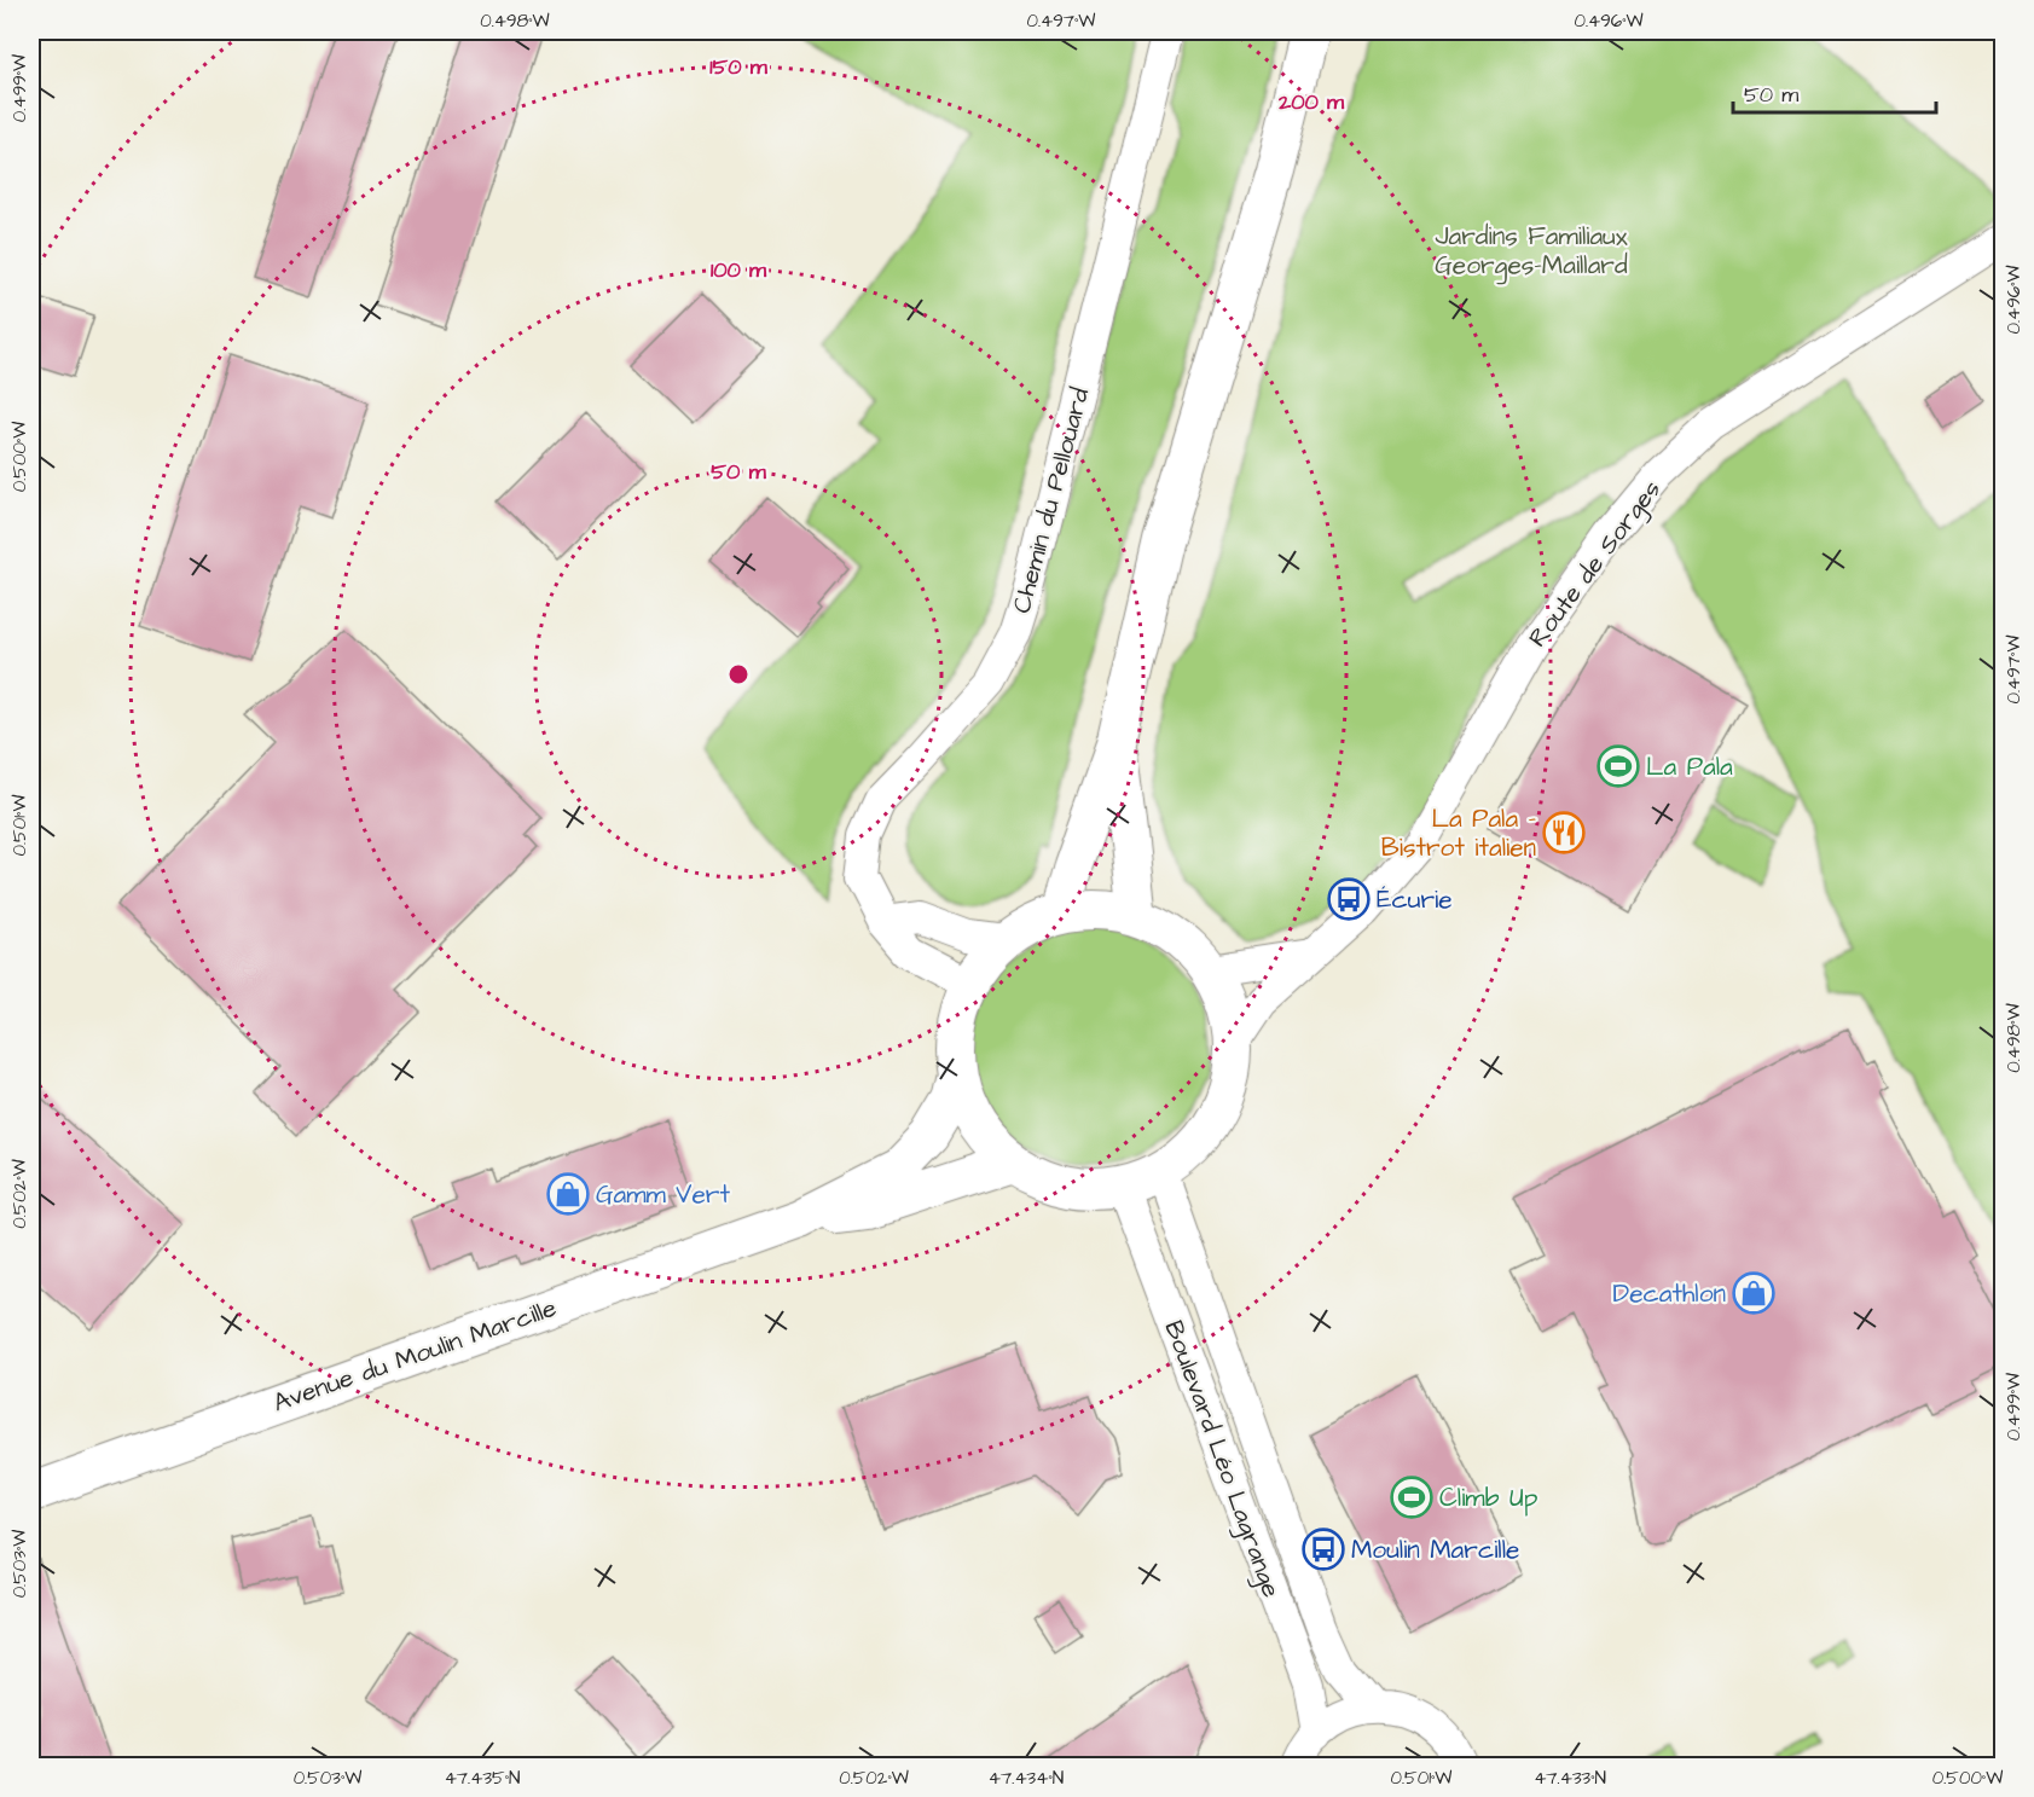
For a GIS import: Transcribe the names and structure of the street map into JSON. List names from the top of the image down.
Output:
{
  "streets": {
    "main road": ["Avenue du Moulin Marcille"],
    "street": ["Chemin du Pellouard", "Route de Sorges", "Boulevard Léo Lagrange"]
  },
  "parks": ["Jardins Familiaux Georges-Maillard"],
  "places": {
    "sports": ["La Pala", "Climb Up"],
    "restaurant": ["La Pala - Bistrot italien"],
    "bus stop": ["Écurie", "Moulin Marcille"],
    "shop": ["Gamm Vert", "Decathlon"]
  },
  "scale_bar": "50 m",
  "coordinates": [
    "0.498°W",
    "0.497°W",
    "0.496°W",
    "0.499°W",
    "0.500°W",
    "0.501°W",
    "0.502°W",
    "0.503°W",
    "47.435°N",
    "47.434°N",
    "47.433°N"
  ],
  "rings": [
    "150 m",
    "200 m",
    "100 m",
    "50 m"
  ]
}
